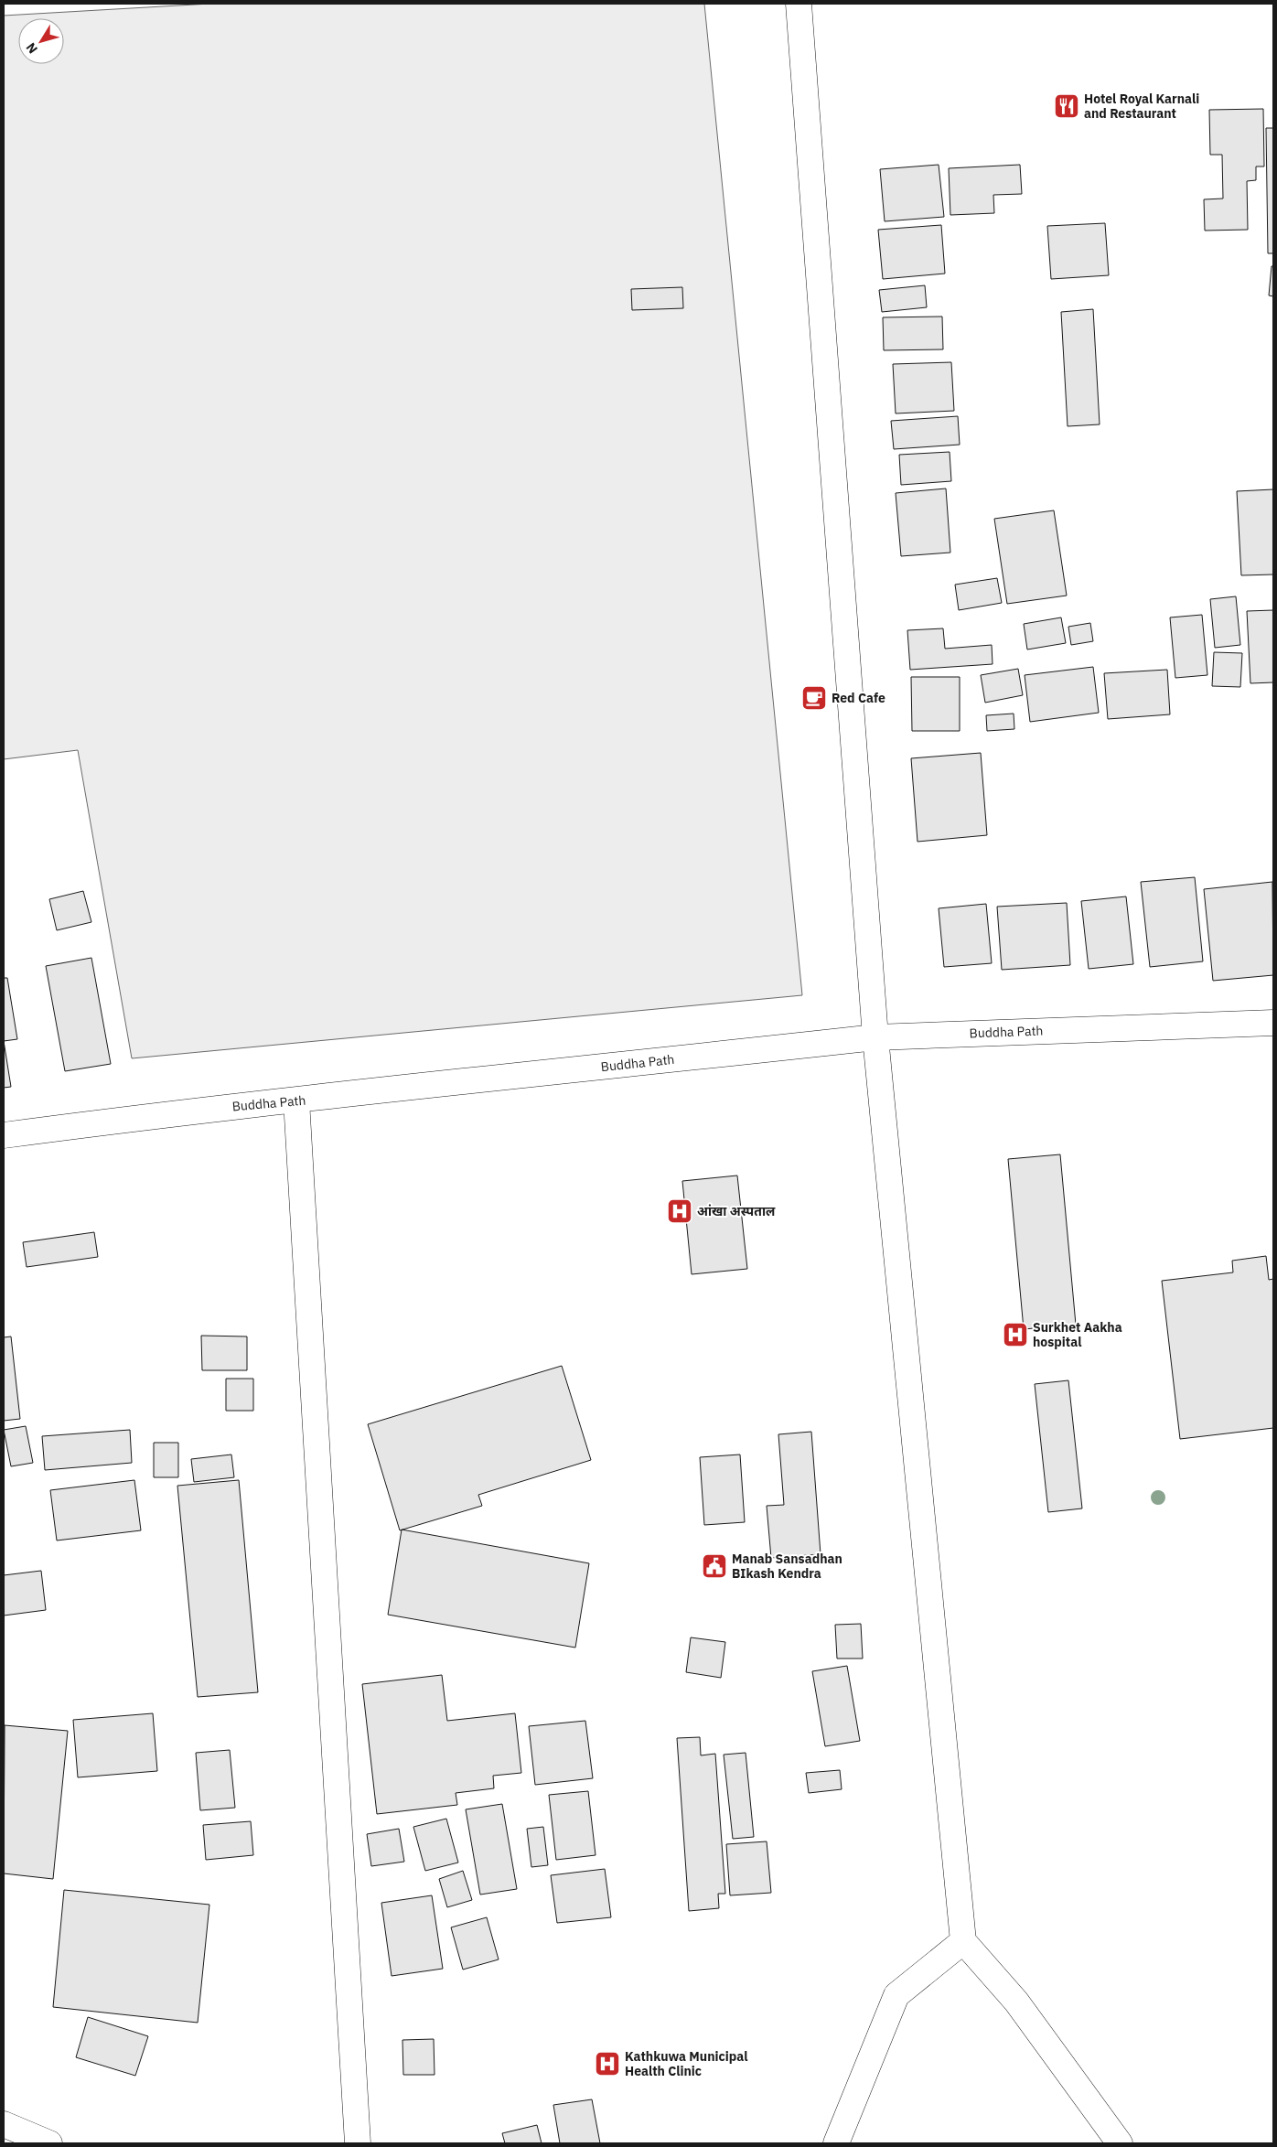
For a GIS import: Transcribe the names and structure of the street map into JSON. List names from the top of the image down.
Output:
{
  "streets": {
    "main road": ["Buddha Path"]
  },
  "places": {
    "restaurant": ["Hotel Royal Karnali and Restaurant"],
    "cafe": ["Red Cafe"],
    "hospital": ["आंखा अस्पताल", "Surkhet Aakha hospital", "Kathkuwa Municipal Health Clinic"],
    "public building": ["Manab Sansadhan BIkash Kendra"]
  },
  "north": "bottom left"
}
